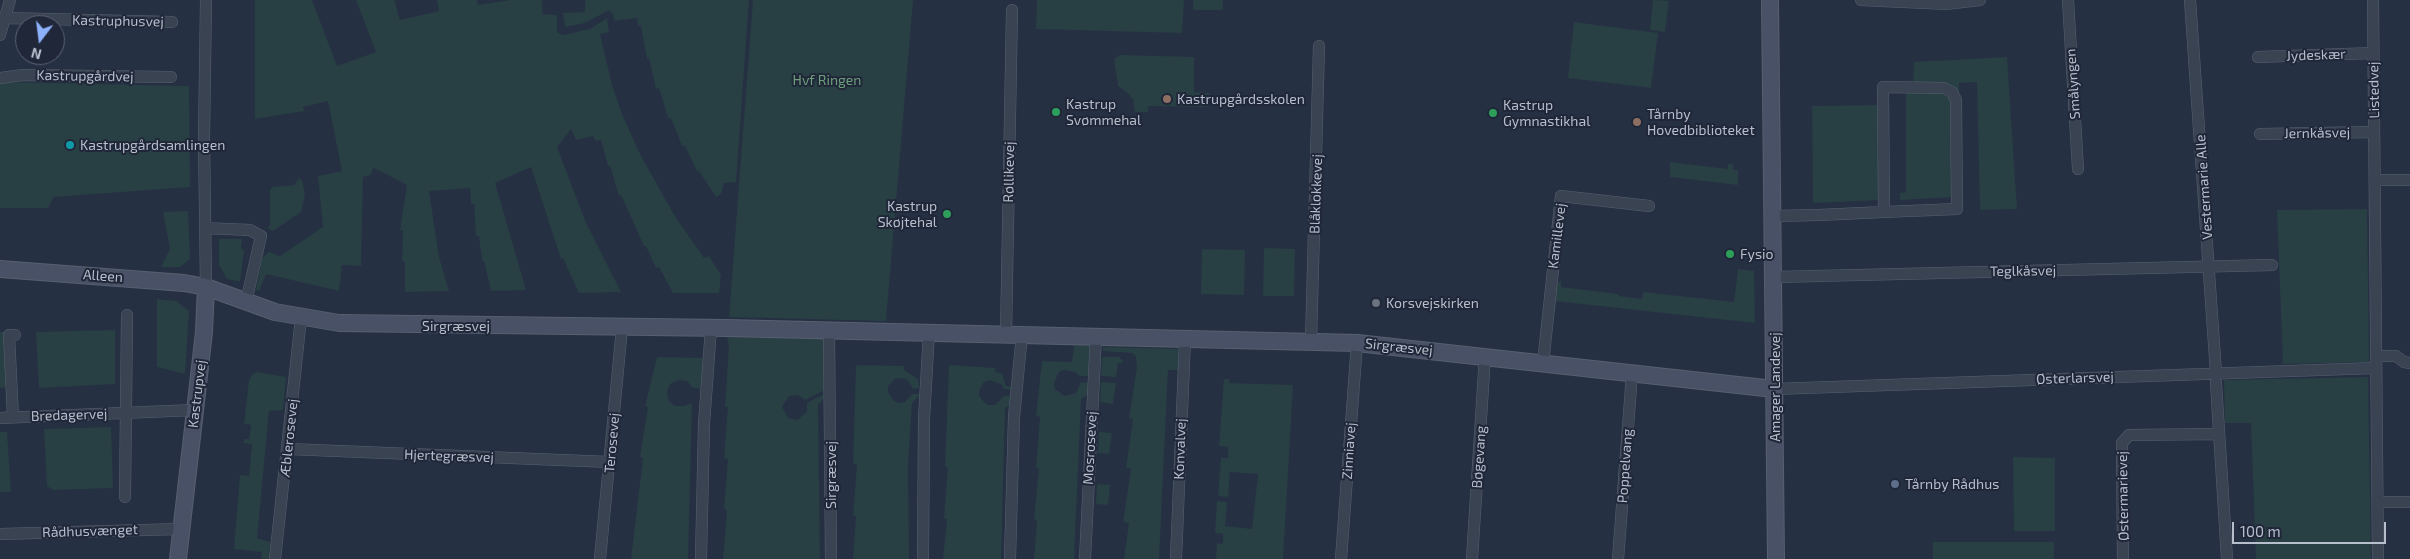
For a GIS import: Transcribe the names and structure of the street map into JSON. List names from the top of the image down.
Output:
{
  "streets": {
    "street": [
      "Kastruphusvej",
      "Jydeskær",
      "Kastrupgårdvej",
      "Smålyngen",
      "Listedvej",
      "Jernkåsvej",
      "Røllikevej",
      "Vestermarie Alle",
      "Blåklokkevej",
      "Kamillevej",
      "Teglkåsvej",
      "Alleen",
      "Sirgræsvej",
      "Østerlarsvej",
      "Amager Landevej",
      "Kastrupvej",
      "Bredagervej",
      "Æblerosevej",
      "Terosevej",
      "Mosrosevej",
      "Konvalvej",
      "Zinniavej",
      "Hjertegræsvej",
      "Bøgevang",
      "Poppelvang",
      "Østermarievej",
      "Rådhusvænget"
    ]
  },
  "crossings": [
    ["Jydeskær", "Listedvej"],
    ["Listedvej", "Jernkåsvej"],
    ["Listedvej", "Østerlarsvej"],
    ["Røllikevej", "Sirgræsvej"],
    ["Vestermarie Alle", "Teglkåsvej"],
    ["Vestermarie Alle", "Østerlarsvej"],
    ["Vestermarie Alle", "Østermarievej"],
    ["Blåklokkevej", "Sirgræsvej"],
    ["Kamillevej", "Sirgræsvej"],
    ["Teglkåsvej", "Amager Landevej"],
    ["Alleen", "Sirgræsvej"],
    ["Alleen", "Kastrupvej"],
    ["Sirgræsvej", "Østerlarsvej"],
    ["Sirgræsvej", "Amager Landevej"],
    ["Sirgræsvej", "Kastrupvej"],
    ["Sirgræsvej", "Æblerosevej"],
    ["Sirgræsvej", "Terosevej"],
    ["Sirgræsvej", "Mosrosevej"],
    ["Sirgræsvej", "Konvalvej"],
    ["Sirgræsvej", "Zinniavej"],
    ["Sirgræsvej", "Bøgevang"],
    ["Sirgræsvej", "Poppelvang"],
    ["Østerlarsvej", "Amager Landevej"],
    ["Kastrupvej", "Bredagervej"],
    ["Kastrupvej", "Rådhusvænget"],
    ["Æblerosevej", "Hjertegræsvej"],
    ["Terosevej", "Hjertegræsvej"]
  ],
  "parks": ["Hvf Ringen"],
  "places": [
    "Kastrupgårdsskolen",
    "Kastrup Svømmehal",
    "Kastrup Gymnastikhal",
    "Tårnby Hovedbiblioteket",
    "Kastrupgårdsamlingen",
    "Kastrup Skøjtehal",
    "Fysio",
    "Korsvejskirken",
    "Tårnby Rådhus"
  ],
  "scale_bar": "100 m",
  "north": "bottom"
}
